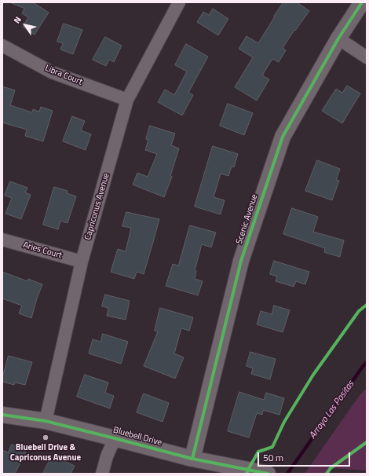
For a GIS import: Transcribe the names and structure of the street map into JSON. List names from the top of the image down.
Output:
{
  "streets": {
    "street": [
      "Libra Court",
      "Capriconus Avenue",
      "Scenic Avenue",
      "Aries Court",
      "Bluebell Drive"
    ]
  },
  "crossings": [
    ["Libra Court", "Capriconus Avenue"],
    ["Capriconus Avenue", "Aries Court"],
    ["Capriconus Avenue", "Bluebell Drive"],
    ["Scenic Avenue", "Bluebell Drive"]
  ],
  "water": ["Arroyo Las Positas"],
  "places": ["Bluebell Drive & Capriconus Avenue"],
  "scale_bar": "50 m",
  "north": "top left"
}
